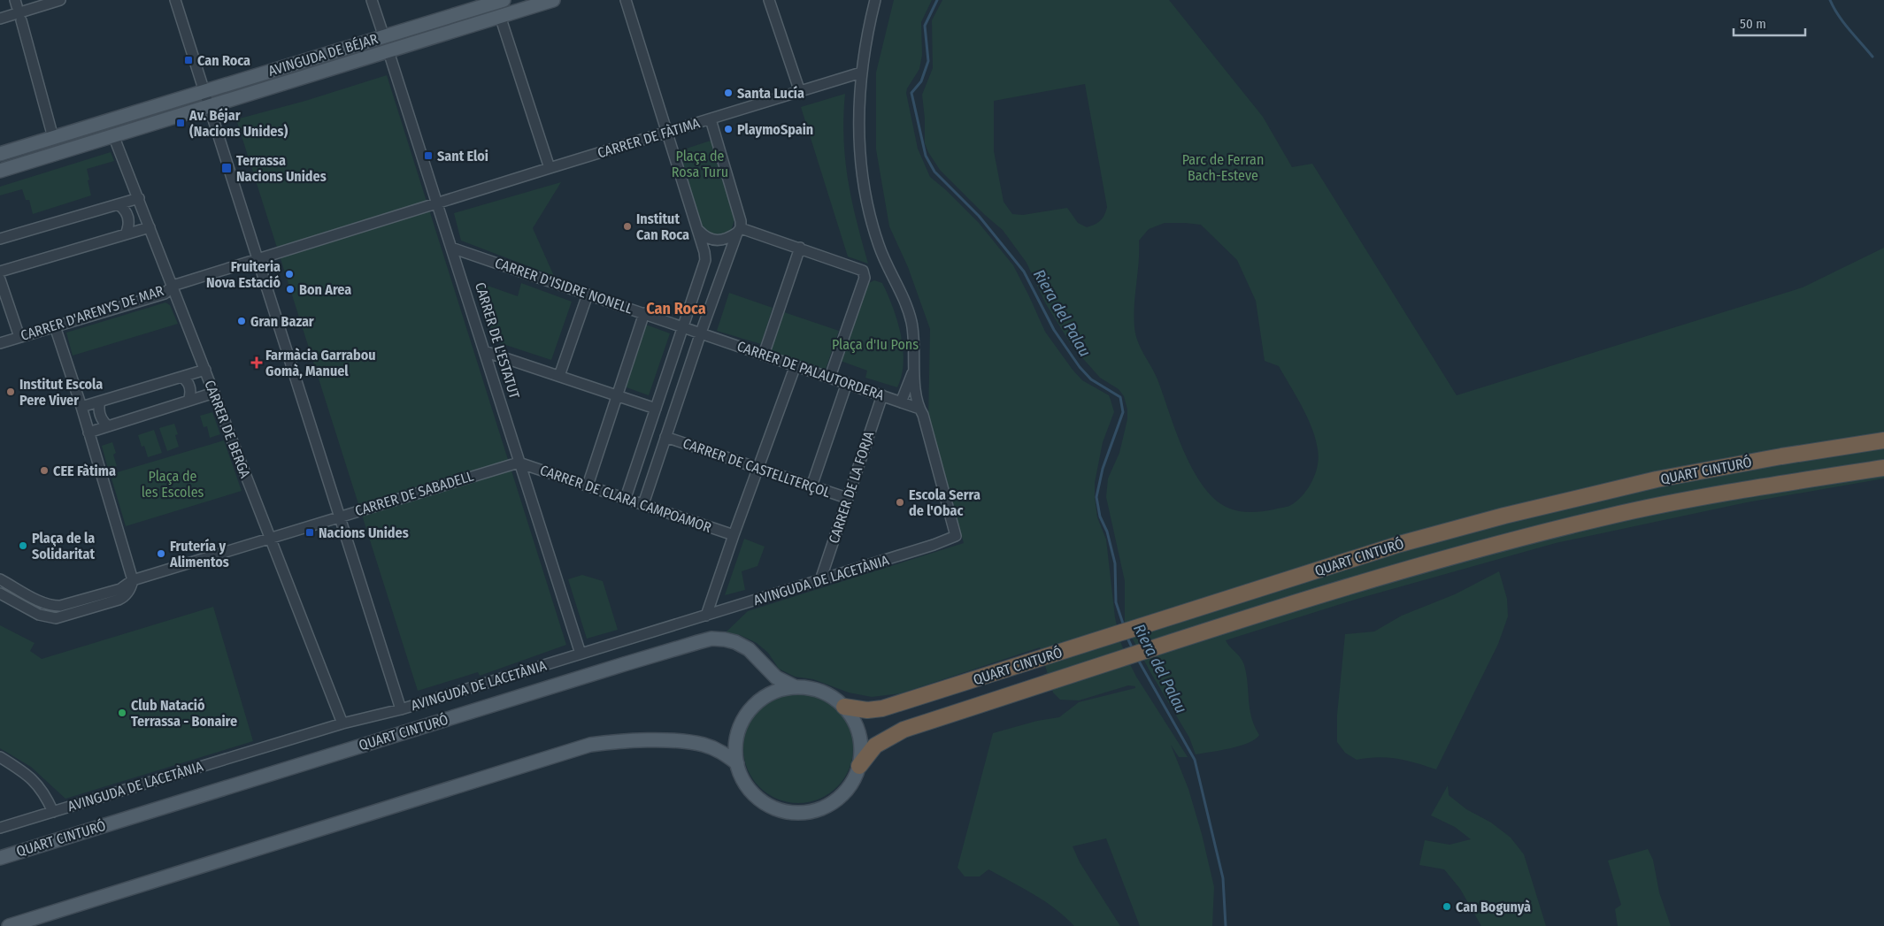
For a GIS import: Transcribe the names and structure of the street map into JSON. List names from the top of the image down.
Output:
{
  "streets": {
    "highway": ["QUART CINTURÓ"],
    "main road": ["AVINGUDA DE BÉJAR", "CARRER DE L'ESTATUT"],
    "street": [
      "CARRER DE FÀTIMA",
      "CARRER D'ISIDRE NONELL",
      "CARRER D'ARENYS DE MAR",
      "CARRER DE PALAUTORDERA",
      "CARRER DE BERGA",
      "CARRER DE CASTELLTERÇOL",
      "CARRER DE LA FORJA",
      "CARRER DE SABADELL",
      "CARRER DE CLARA CAMPOAMOR",
      "AVINGUDA DE LACETÀNIA"
    ]
  },
  "crossings": [
    ["AVINGUDA DE BÉJAR", "CARRER DE L'ESTATUT"],
    ["AVINGUDA DE BÉJAR", "CARRER DE BERGA"],
    ["CARRER DE FÀTIMA", "CARRER D'ARENYS DE MAR"],
    ["CARRER DE FÀTIMA", "CARRER DE L'ESTATUT"],
    ["CARRER D'ISIDRE NONELL", "CARRER DE L'ESTATUT"],
    ["CARRER D'ISIDRE NONELL", "CARRER DE PALAUTORDERA"],
    ["CARRER D'ARENYS DE MAR", "CARRER DE L'ESTATUT"],
    ["CARRER D'ARENYS DE MAR", "CARRER DE BERGA"],
    ["CARRER DE L'ESTATUT", "CARRER DE SABADELL"],
    ["CARRER DE L'ESTATUT", "CARRER DE CLARA CAMPOAMOR"],
    ["CARRER DE L'ESTATUT", "AVINGUDA DE LACETÀNIA"],
    ["CARRER DE PALAUTORDERA", "CARRER DE LA FORJA"],
    ["CARRER DE PALAUTORDERA", "AVINGUDA DE LACETÀNIA"],
    ["CARRER DE BERGA", "CARRER DE SABADELL"],
    ["CARRER DE BERGA", "AVINGUDA DE LACETÀNIA"],
    ["CARRER DE CASTELLTERÇOL", "CARRER DE LA FORJA"],
    ["CARRER DE LA FORJA", "AVINGUDA DE LACETÀNIA"],
    ["CARRER DE SABADELL", "CARRER DE CLARA CAMPOAMOR"]
  ],
  "districts": ["Can Roca"],
  "water": ["Riera del Palau"],
  "parks": [
    "Plaça de Rosa Turu",
    "Parc de Ferran Bach-Esteve",
    "Plaça d'Iu Pons",
    "Plaça de les Escoles"
  ],
  "places": {
    "transit": [
      "Can Roca",
      "Av. Béjar (Nacions Unides)",
      "Sant Eloi",
      "Terrassa Nacions Unides",
      "Nacions Unides"
    ],
    "other": [
      "Santa Lucía",
      "PlaymoSpain",
      "Institut Can Roca",
      "Fruiteria Nova Estació",
      "Bon Area",
      "Gran Bazar",
      "Institut Escola Pere Viver",
      "CEE Fàtima",
      "Escola Serra de l'Obac",
      "Plaça de la Solidaritat",
      "Frutería y Alimentos",
      "Club Natació Terrassa - Bonaire",
      "Can Bogunyà"
    ],
    "health": ["Farmàcia Garrabou Gomà, Manuel"]
  },
  "scale_bar": "50 m"
}
